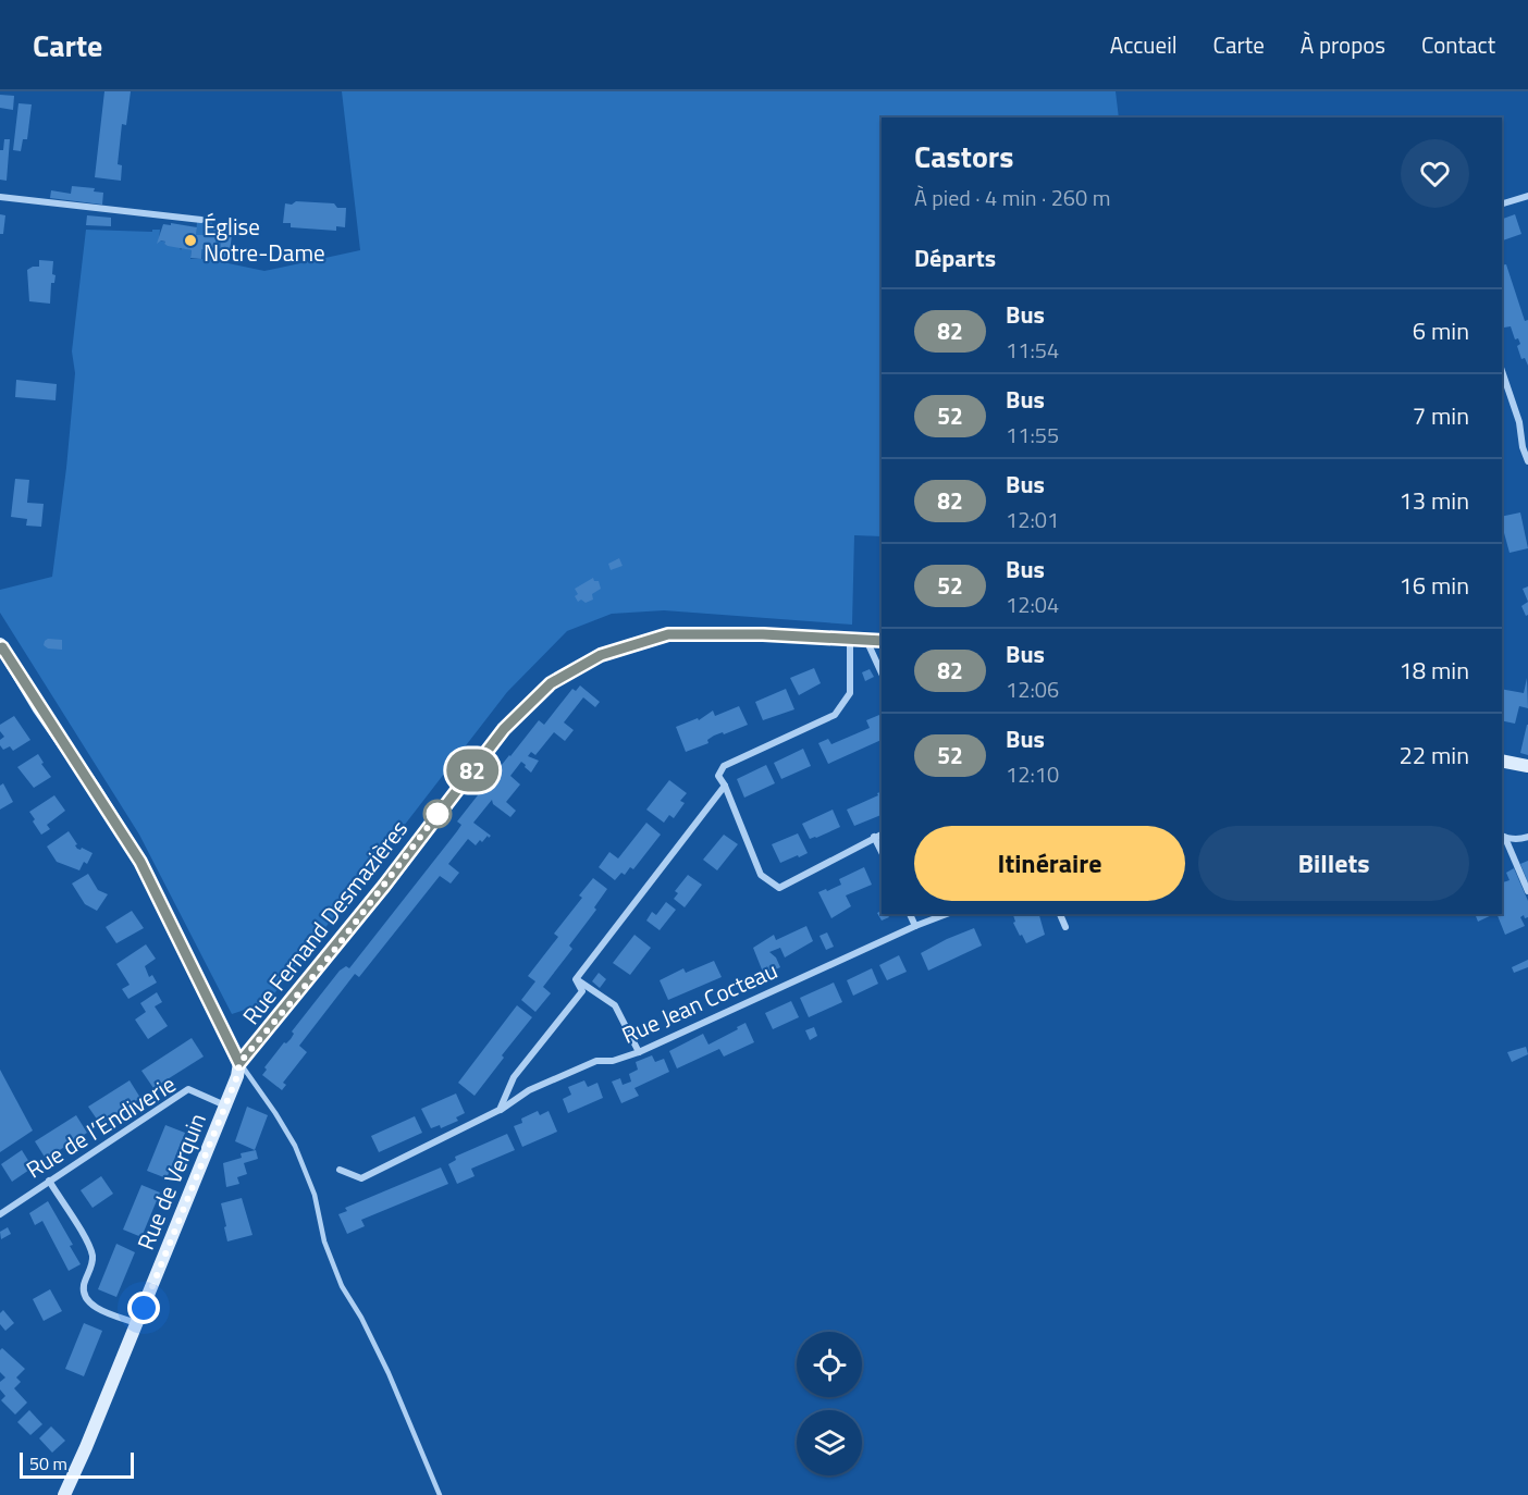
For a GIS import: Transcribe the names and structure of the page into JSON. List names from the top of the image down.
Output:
{
  "streets": {
    "street": [
      "Rue Fernand Desmazières",
      "Rue Jean Cocteau",
      "Rue de l’Endiverie",
      "Rue de Verquin"
    ]
  },
  "crossings": [
    ["Rue Fernand Desmazières", "Rue de Verquin"],
    ["Rue de l’Endiverie", "Rue de Verquin"]
  ],
  "places": ["Église Notre-Dame"],
  "lines": ["bus line 82"],
  "scale_bar": "50 m",
  "page": {
    "header": "Carte",
    "nav": [
      "Accueil",
      "Carte",
      "À propos",
      "Contact"
    ],
    "on_map": "82",
    "heading": [
      ["Castors", "À pied · 4 min · 260 m"],
      "Départs"
    ],
    "list": [
      {
        "mark": "82",
        "name": "Bus",
        "note": "11:54",
        "value": "6 min"
      },
      {
        "mark": "52",
        "name": "Bus",
        "note": "11:55",
        "value": "7 min"
      },
      {
        "mark": "82",
        "name": "Bus",
        "note": "12:01",
        "value": "13 min"
      },
      {
        "mark": "52",
        "name": "Bus",
        "note": "12:04",
        "value": "16 min"
      },
      {
        "mark": "82",
        "name": "Bus",
        "note": "12:06",
        "value": "18 min"
      },
      {
        "mark": "52",
        "name": "Bus",
        "note": "12:10",
        "value": "22 min"
      }
    ],
    "buttons": ["Itinéraire", "Billets"],
    "scale": "50 m"
  }
}
